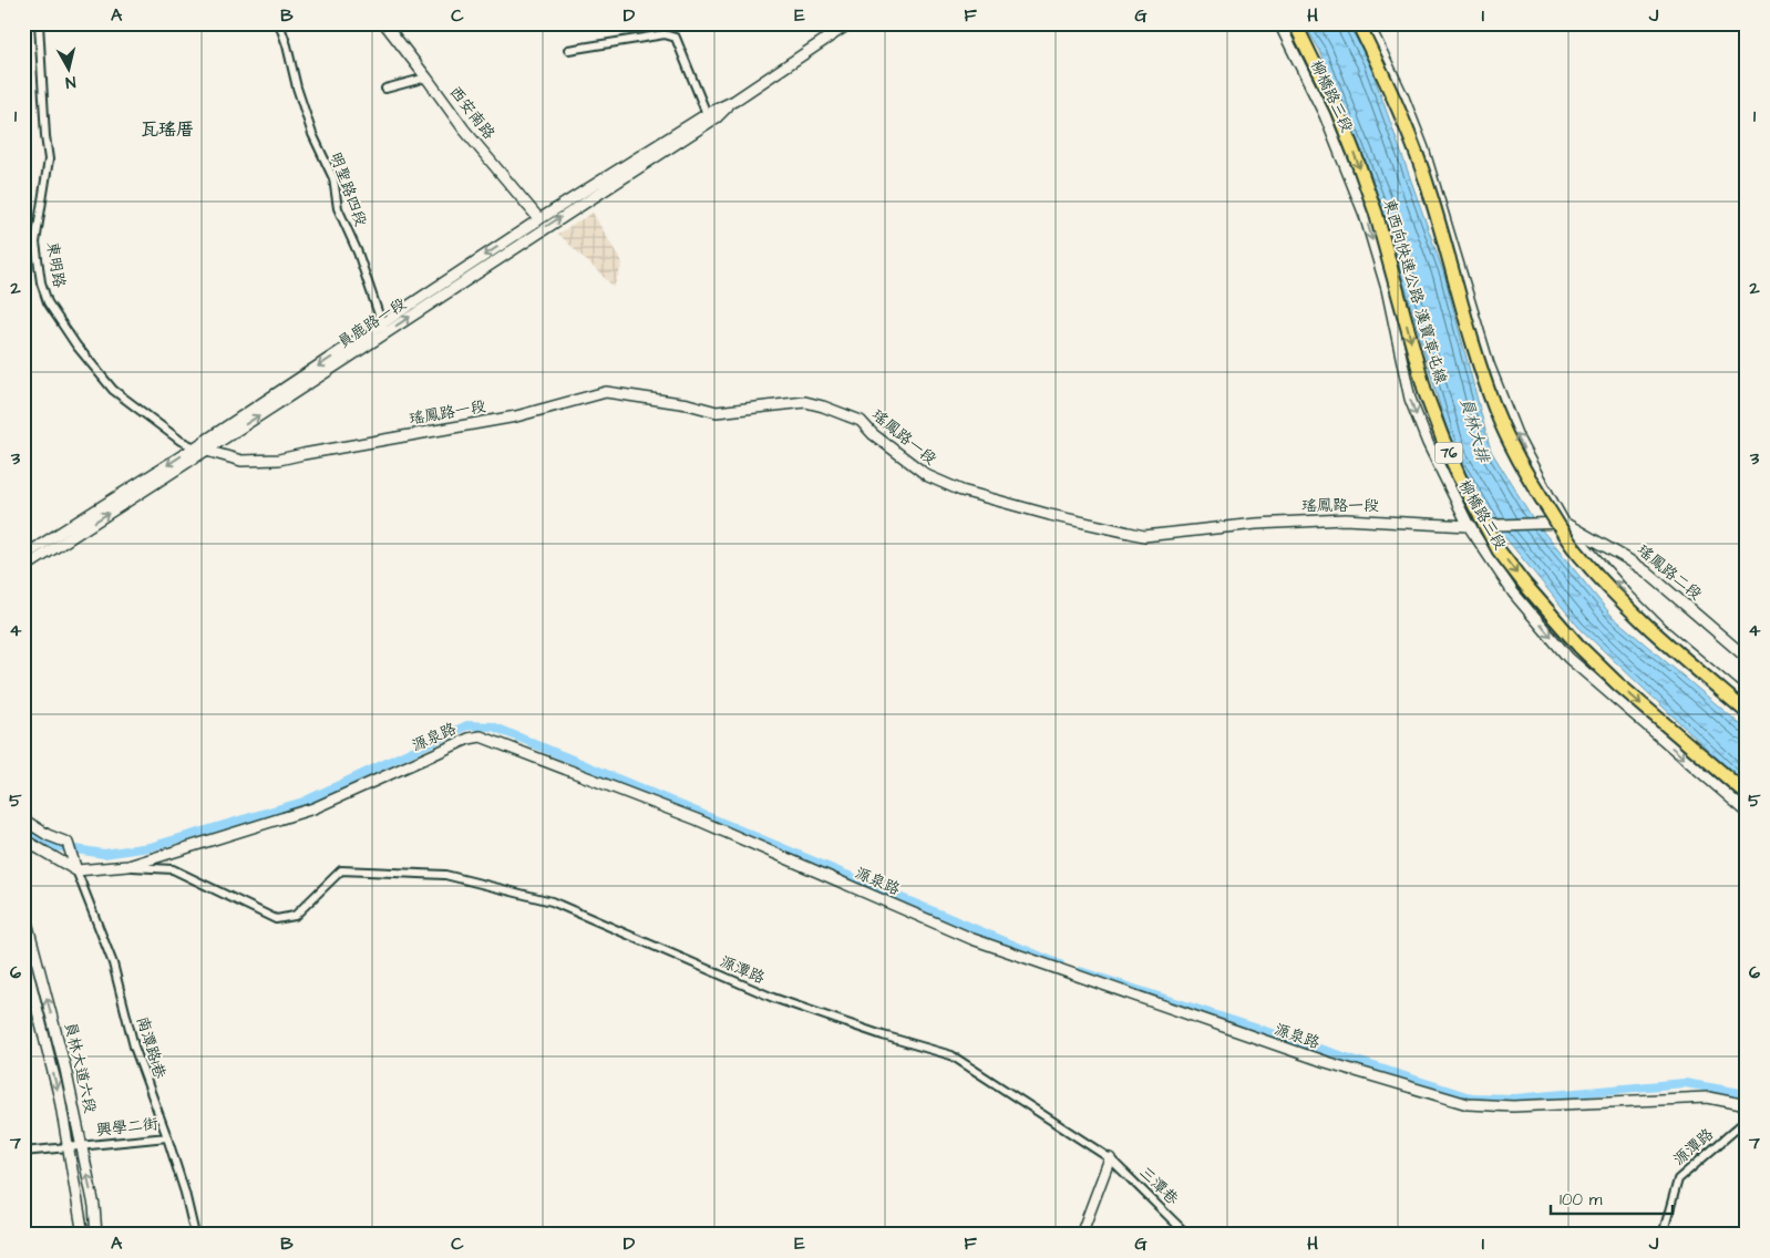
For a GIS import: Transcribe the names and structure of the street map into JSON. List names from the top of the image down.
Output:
{
  "streets": {
    "highway": ["東西向快速公路 漢寶草屯線", "76"],
    "main road": [
      "柳橋路三段",
      "西安南路",
      "員鹿路一段",
      "瑤鳳路一段",
      "瑤鳳路二段",
      "源泉路",
      "員林大道六段"
    ],
    "street": [
      "明聖路四段",
      "東明路",
      "源潭路",
      "南潭路1巷",
      "興學二街",
      "三潭巷"
    ]
  },
  "crossings": [
    ["柳橋路三段", "瑤鳳路一段"],
    ["西安南路", "員鹿路一段"],
    ["明聖路四段", "員鹿路一段"],
    ["東明路", "員鹿路一段"],
    ["東明路", "瑤鳳路一段"],
    ["員鹿路一段", "瑤鳳路一段"],
    ["瑤鳳路一段", "瑤鳳路二段"],
    ["源泉路", "源潭路"],
    ["源泉路", "南潭路1巷"],
    ["源潭路", "三潭巷"],
    ["南潭路1巷", "興學二街"],
    ["員林大道六段", "興學二街"]
  ],
  "districts": ["瓦瑤厝"],
  "water": ["員林大排"],
  "scale_bar": "100 m",
  "north": "bottom",
  "grid": {
    "columns": [
      "A",
      "B",
      "C",
      "D",
      "E",
      "F",
      "G",
      "H",
      "I",
      "J"
    ],
    "rows": [
      "1",
      "2",
      "3",
      "4",
      "5",
      "6",
      "7"
    ]
  }
}
